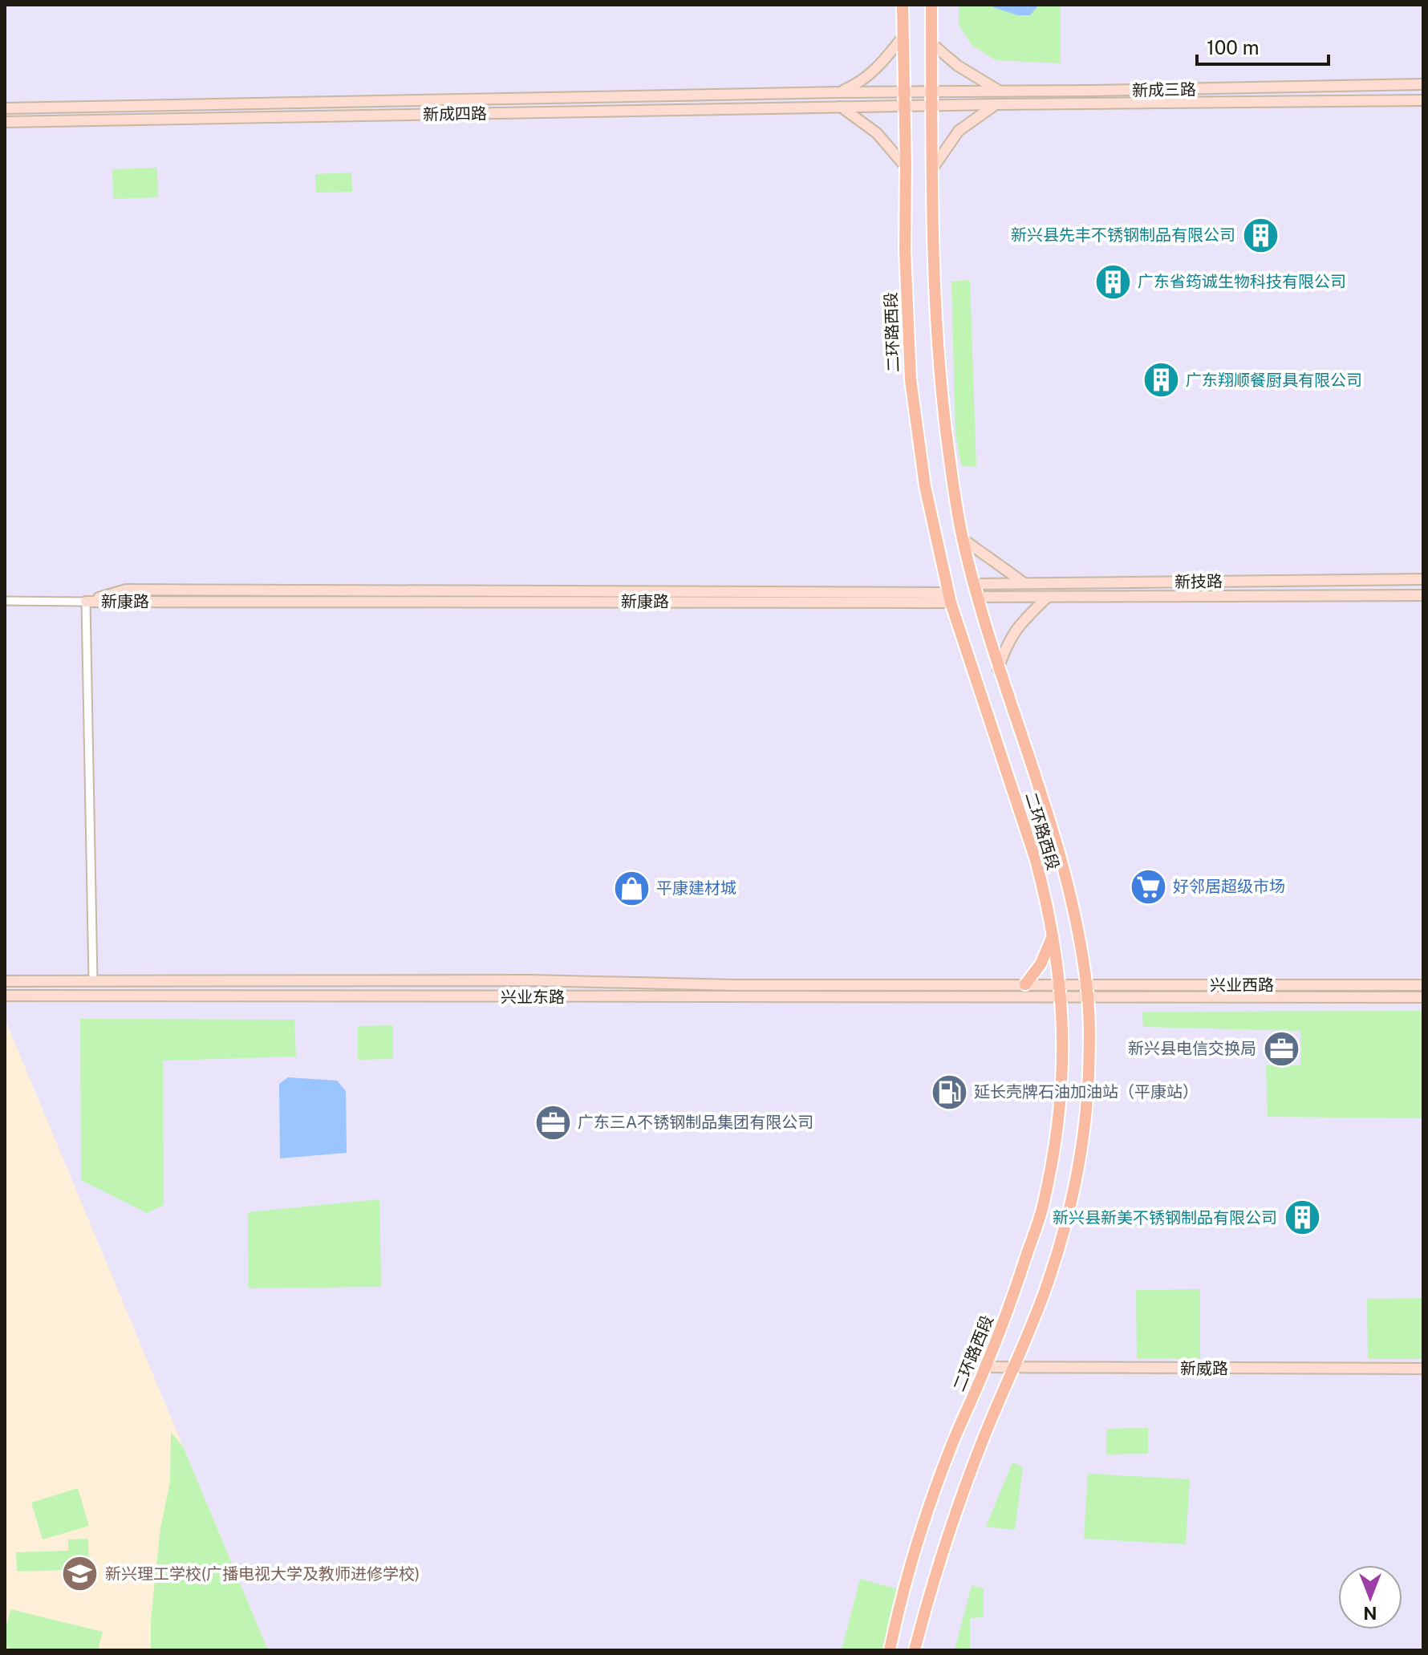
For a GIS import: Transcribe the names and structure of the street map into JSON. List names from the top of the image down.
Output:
{
  "streets": {
    "main road": ["二环路西段"],
    "street": [
      "新成三路",
      "新成四路",
      "新技路",
      "新康路",
      "兴业西路",
      "兴业东路",
      "新威路"
    ]
  },
  "crossings": [
    ["新成三路", "新成四路"],
    ["新成三路", "二环路西段"],
    ["新成四路", "二环路西段"],
    ["二环路西段", "新技路"],
    ["二环路西段", "新康路"],
    ["二环路西段", "兴业西路"],
    ["二环路西段", "兴业东路"],
    ["二环路西段", "新威路"],
    ["兴业西路", "兴业东路"]
  ],
  "places": {
    "building": [
      "新兴县先丰不锈钢制品有限公司",
      "广东省筠诚生物科技有限公司",
      "广东翔顺餐厨具有限公司",
      "新兴县新美不锈钢制品有限公司"
    ],
    "supermarket": ["好邻居超级市场"],
    "shop": ["平康建材城"],
    "office": ["新兴县电信交换局", "广东三A不锈钢制品集团有限公司"],
    "fuel station": ["延长壳牌石油加油站（平康站）"],
    "school or university": ["新兴理工学校(广播电视大学及教师进修学校)"]
  },
  "scale_bar": "100 m",
  "north": "bottom"
}
